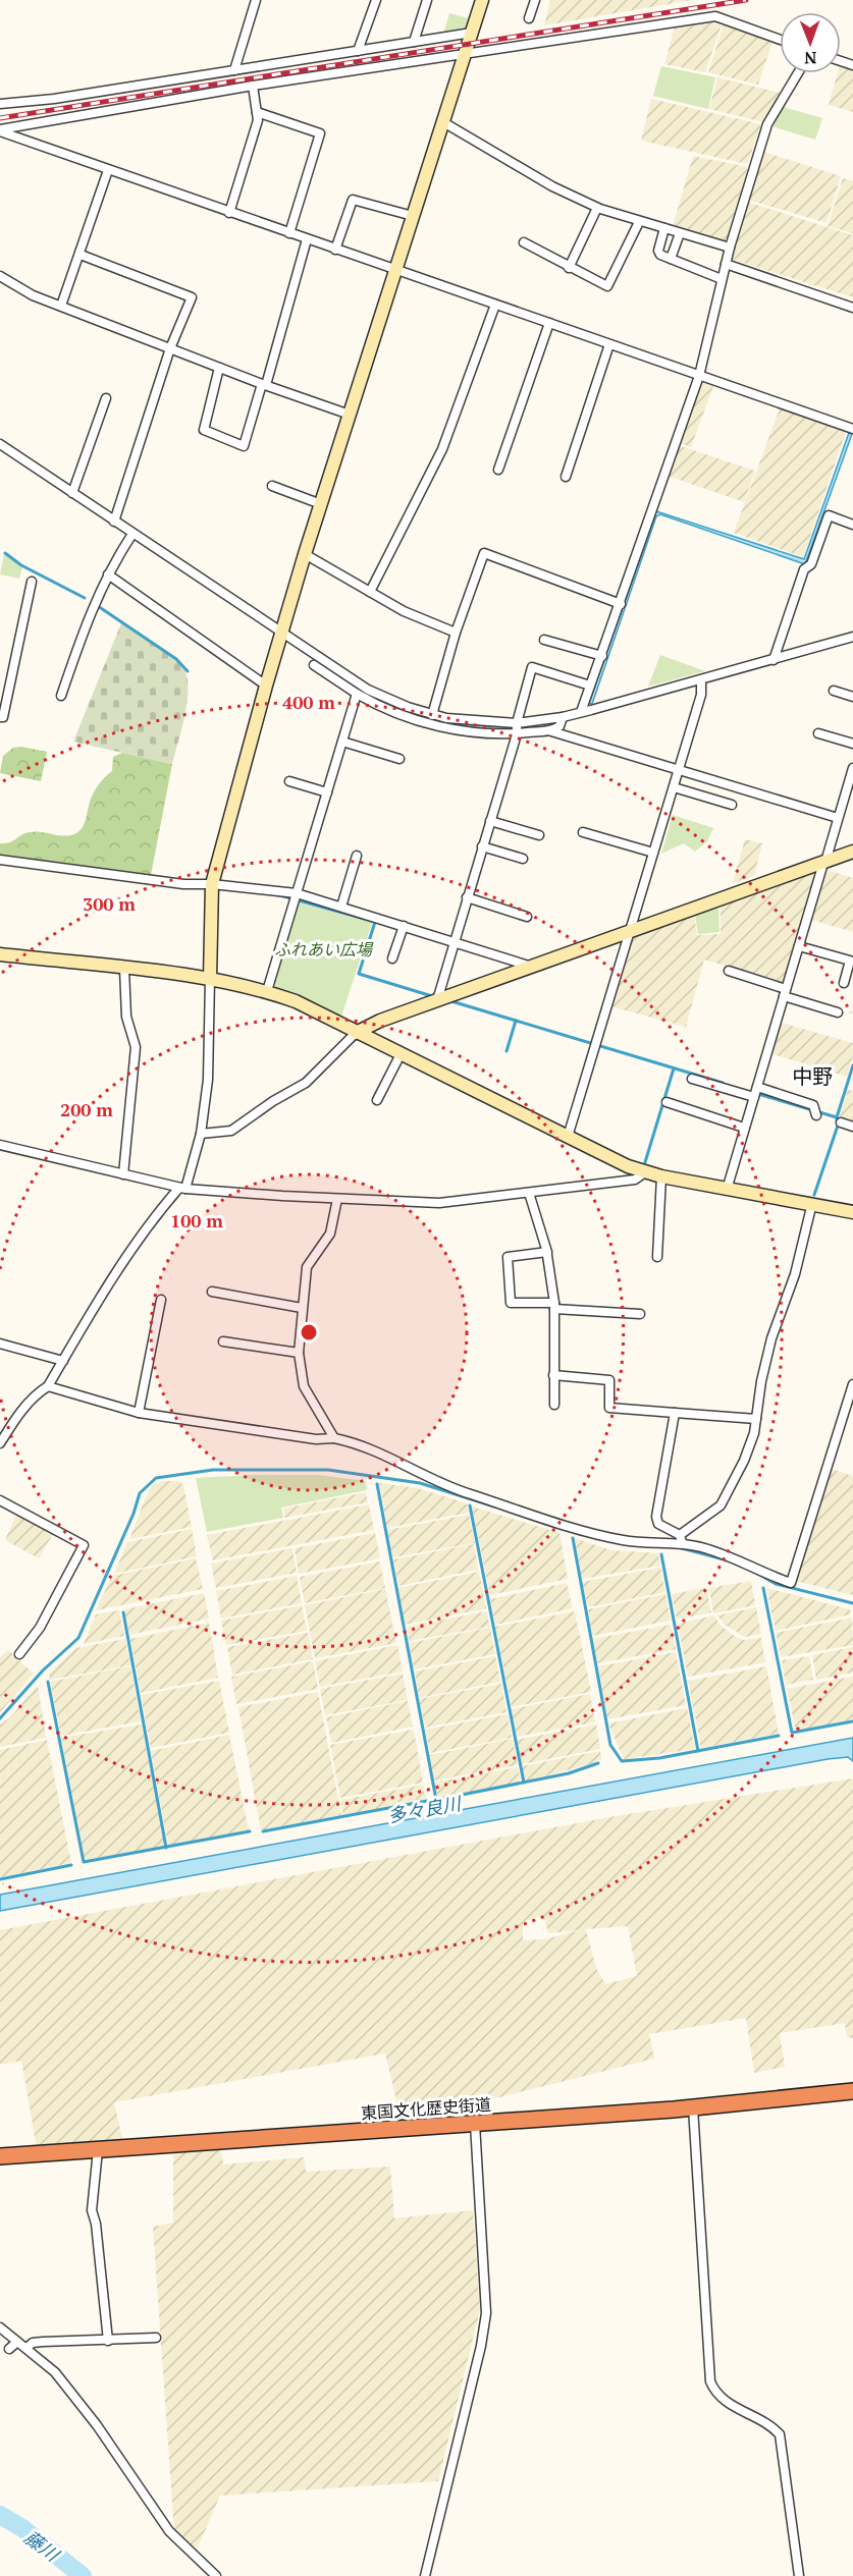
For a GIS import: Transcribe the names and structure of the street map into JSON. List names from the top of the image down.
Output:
{
  "streets": {
    "highway": ["東国文化歴史街道"]
  },
  "districts": ["中野"],
  "water": ["多々良川", "藤川"],
  "parks": ["ふれあい広場"],
  "north": "bottom",
  "rings": [
    "400 m",
    "300 m",
    "200 m",
    "100 m"
  ]
}
